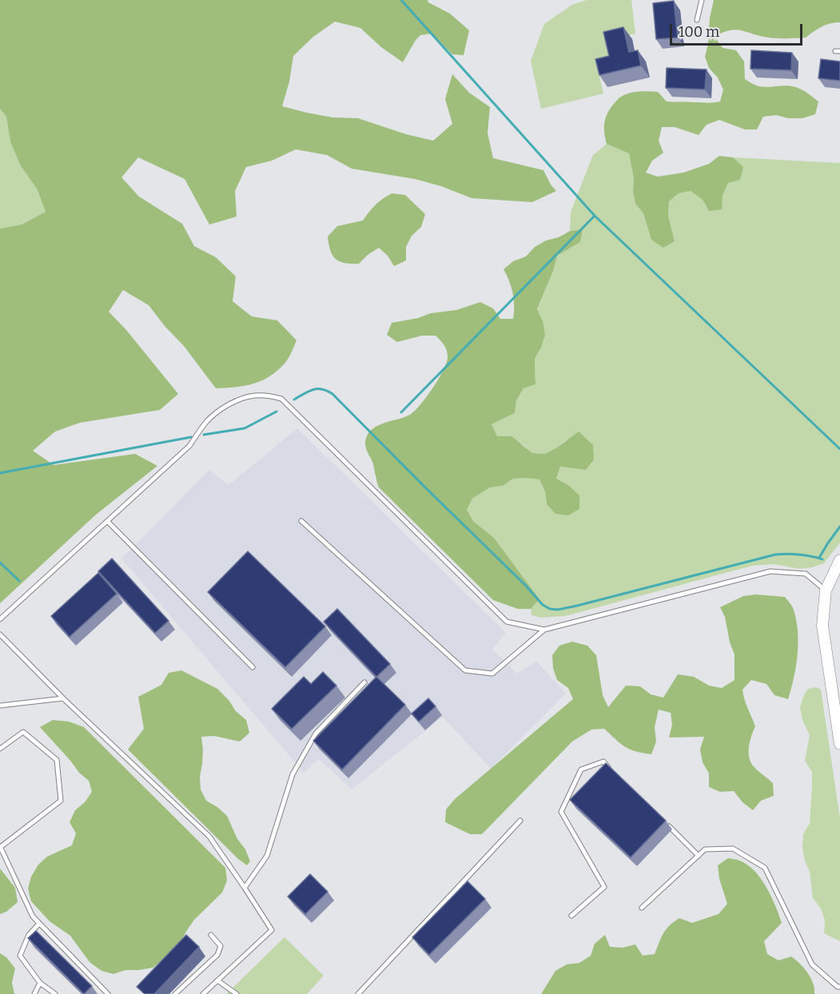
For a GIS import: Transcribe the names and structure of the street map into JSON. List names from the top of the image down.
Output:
{
  "scale_bar": "100 m"
}
